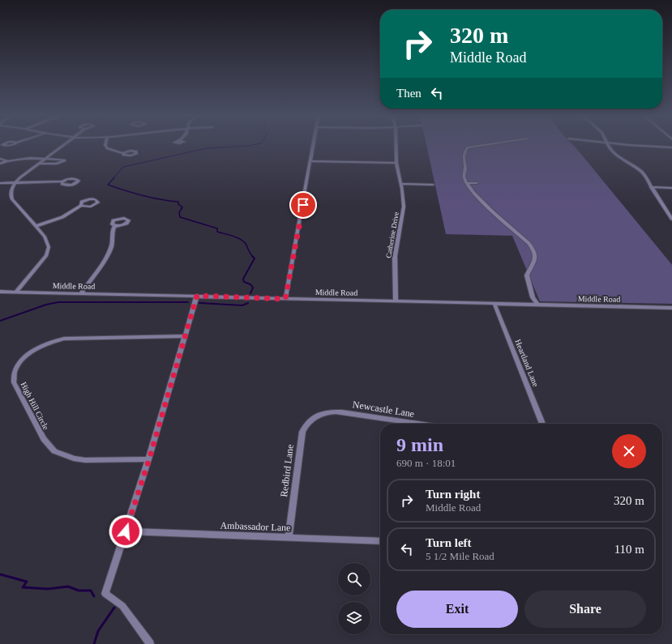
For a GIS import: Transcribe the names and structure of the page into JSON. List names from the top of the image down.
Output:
{
  "streets": {
    "street": [
      "Catherine Drive",
      "Middle Road",
      "Heartland Lane",
      "High Hill Circle",
      "Newcastle Lane",
      "Redbird Lane",
      "Ambassador Lane"
    ]
  },
  "crossings": [
    ["Catherine Drive", "Middle Road"],
    ["Middle Road", "Heartland Lane"],
    ["Newcastle Lane", "Redbird Lane"],
    ["Redbird Lane", "Ambassador Lane"]
  ],
  "page": {
    "turn": ["320 m", "Middle Road"],
    "then": "Then",
    "heading": ["9 min", "690 m · 18:01"],
    "list": [
      {
        "name": "Turn right",
        "note": "Middle Road",
        "value": "320 m"
      },
      {
        "name": "Turn left",
        "note": "5 1/2 Mile Road",
        "value": "110 m"
      }
    ],
    "buttons": ["Exit", "Share"]
  }
}
